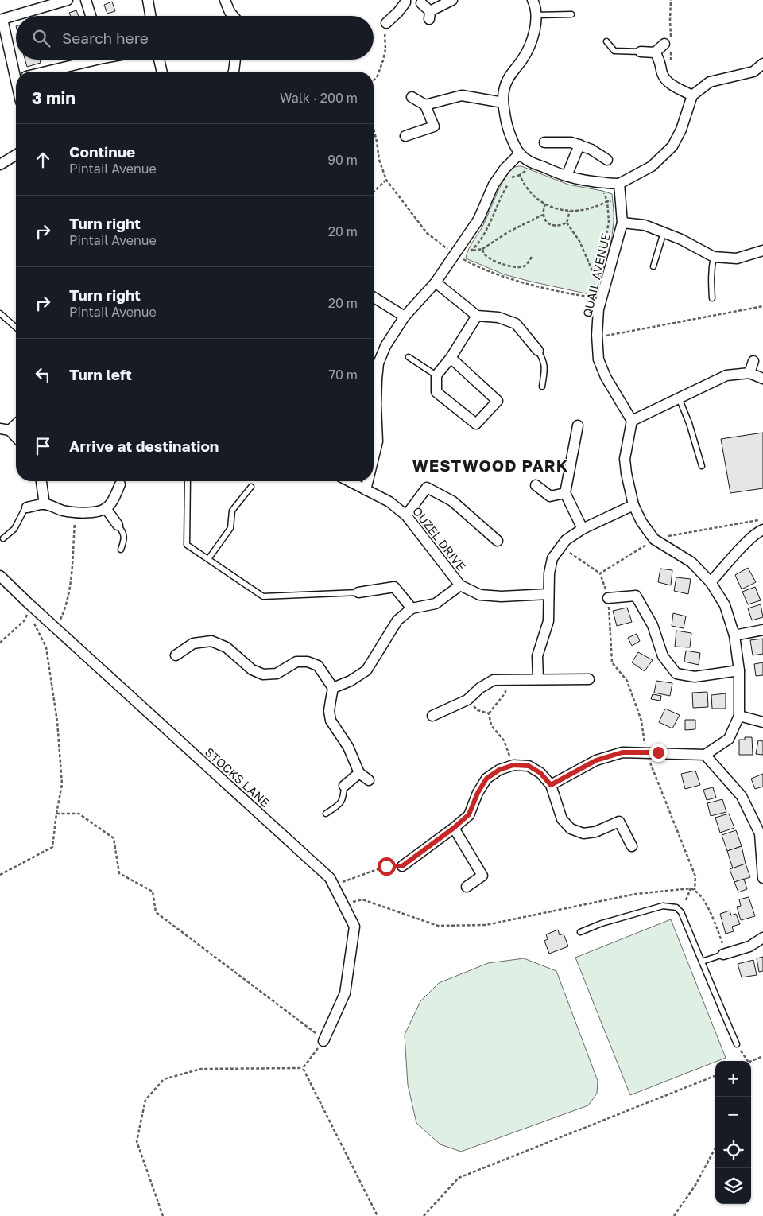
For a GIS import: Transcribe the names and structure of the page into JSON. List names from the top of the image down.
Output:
{
  "streets": {
    "street": ["QUAIL AVENUE", "OUZEL DRIVE", "STOCKS LANE"]
  },
  "districts": ["WESTWOOD PARK"],
  "page": {
    "search": "Search here",
    "heading": ["3 min", "Walk · 200 m"],
    "list": [
      ["Continue", "Pintail Avenue", "90 m"],
      ["Turn right", "Pintail Avenue", "20 m"],
      ["Turn right", "Pintail Avenue", "20 m"],
      ["Turn left", "70 m"],
      "Arrive at destination"
    ],
    "map_buttons": ["+", "−"]
  }
}
